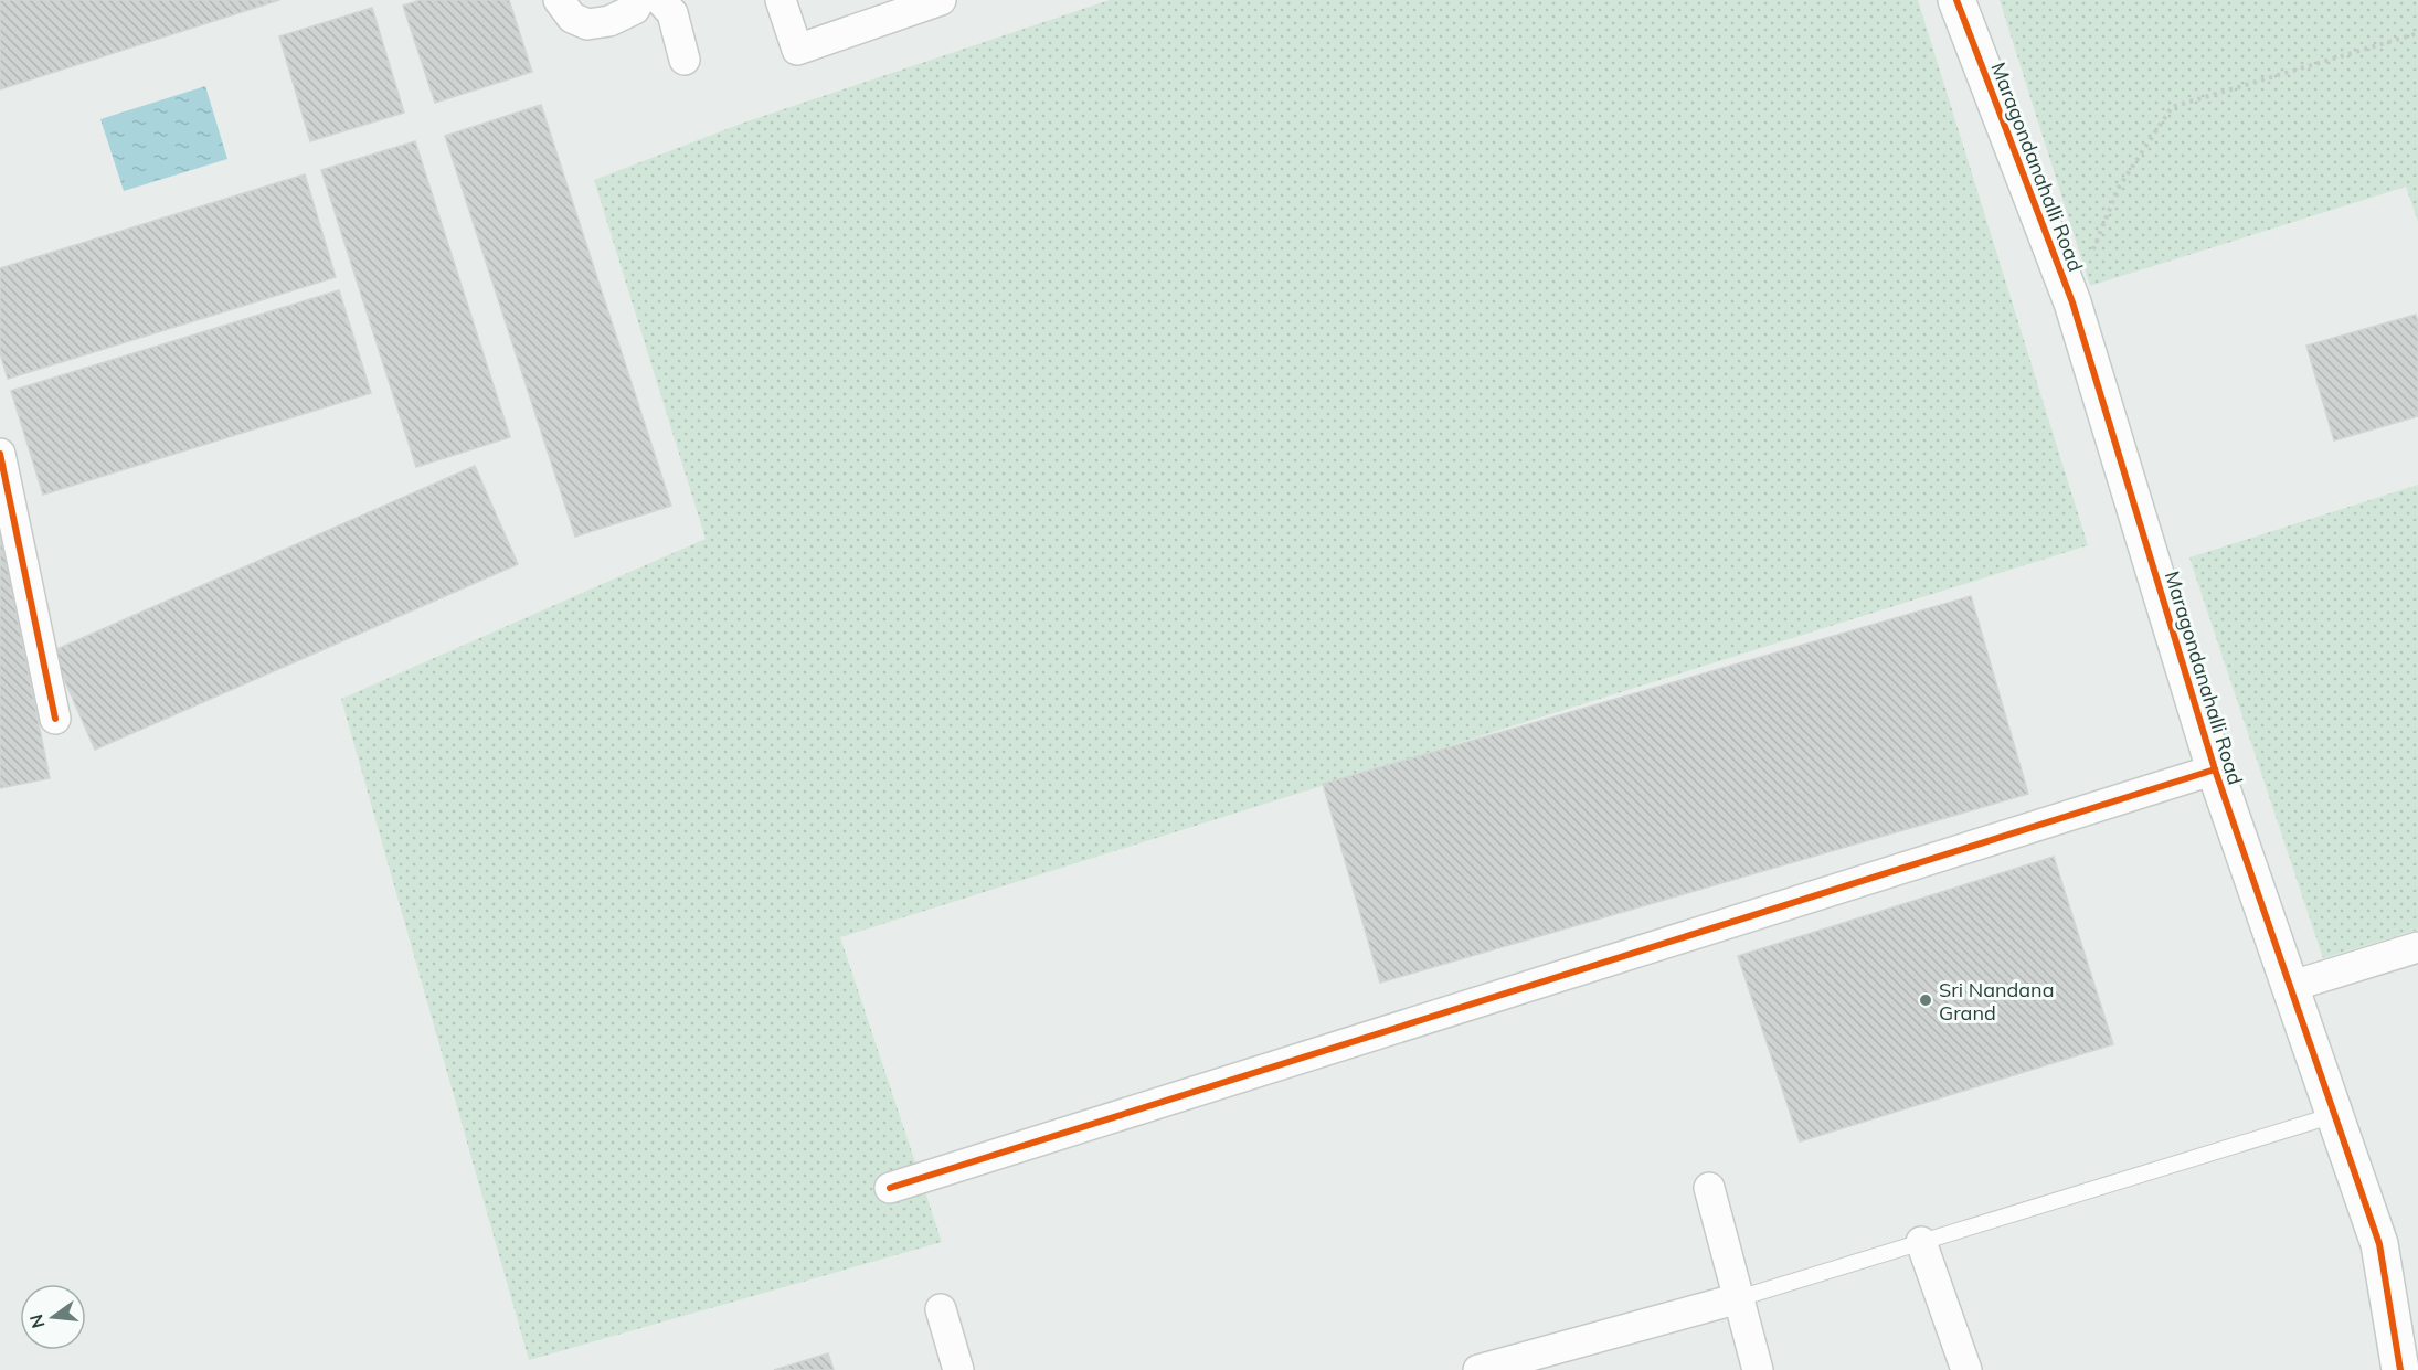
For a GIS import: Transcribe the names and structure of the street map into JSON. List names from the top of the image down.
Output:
{
  "streets": {
    "street": ["Maragondanahalli Road"]
  },
  "places": ["Sri Nandana Grand"],
  "north": "left"
}
